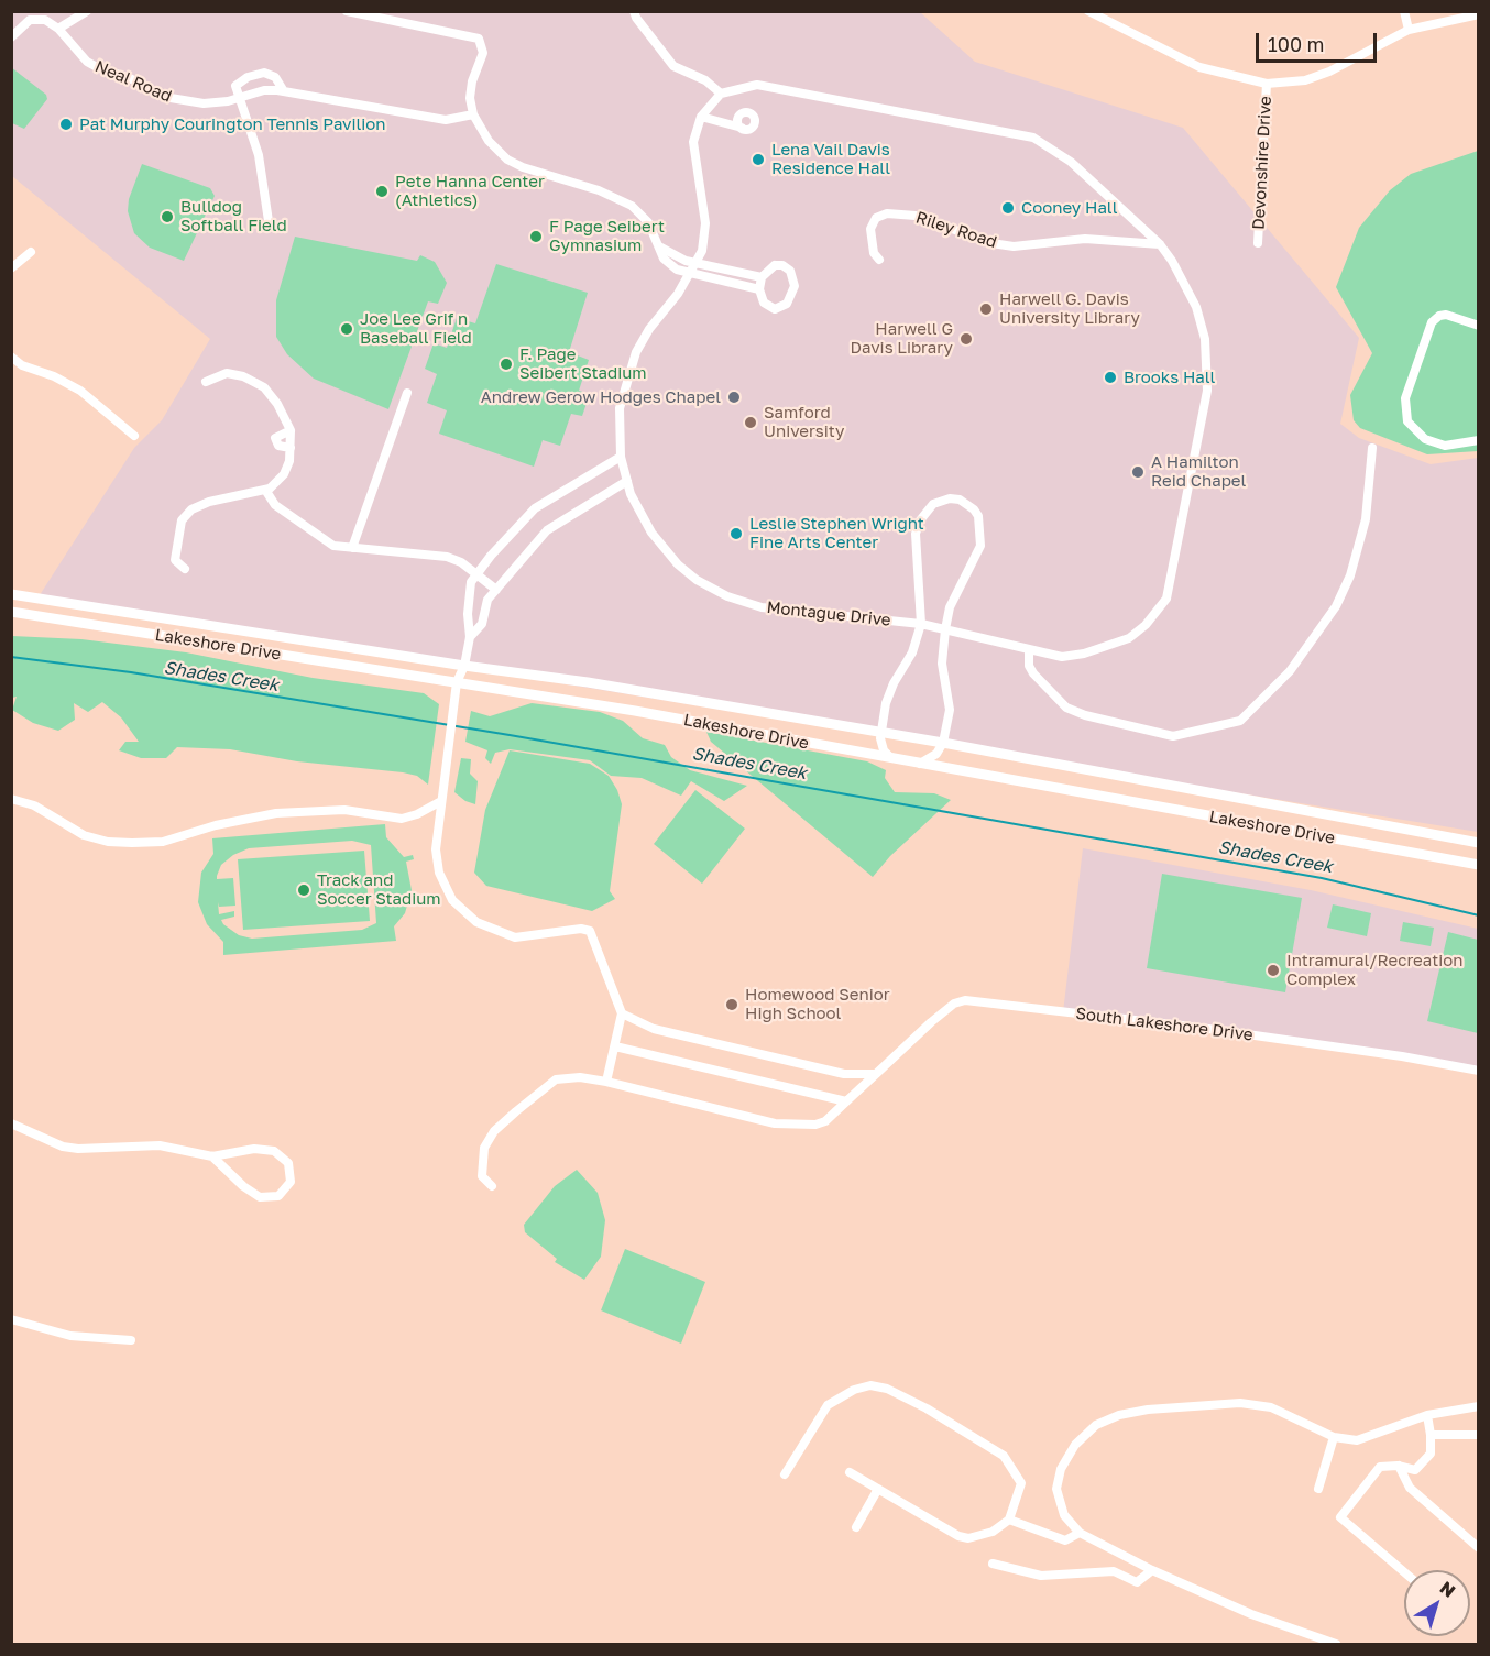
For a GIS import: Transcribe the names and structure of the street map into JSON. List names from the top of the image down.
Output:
{
  "streets": {
    "main road": ["Lakeshore Drive"],
    "street": [
      "Neal Road",
      "Devonshire Drive",
      "Riley Road",
      "Montague Drive",
      "South Lakeshore Drive"
    ]
  },
  "crossings": [
    ["Riley Road", "Montague Drive"]
  ],
  "water": ["Shades Creek"],
  "places": [
    "Pat Murphy Courington Tennis Pavilion",
    "Lena Vail Davis Residence Hall",
    "Pete Hanna Center (Athletics)",
    "Cooney Hall",
    "Bulldog Softball Field",
    "F Page Seibert Gymnasium",
    "Harwell G. Davis University Library",
    "Joe Lee Grif n Baseball Field",
    "Harwell G Davis Library",
    "F. Page Seibert Stadium",
    "Brooks Hall",
    "Andrew Gerow Hodges Chapel",
    "Samford University",
    "A Hamilton Reid Chapel",
    "Leslie Stephen Wright Fine Arts Center",
    "Track and Soccer Stadium",
    "Intramural/Recreation Complex",
    "Homewood Senior High School"
  ],
  "scale_bar": "100 m",
  "north": "top right"
}
